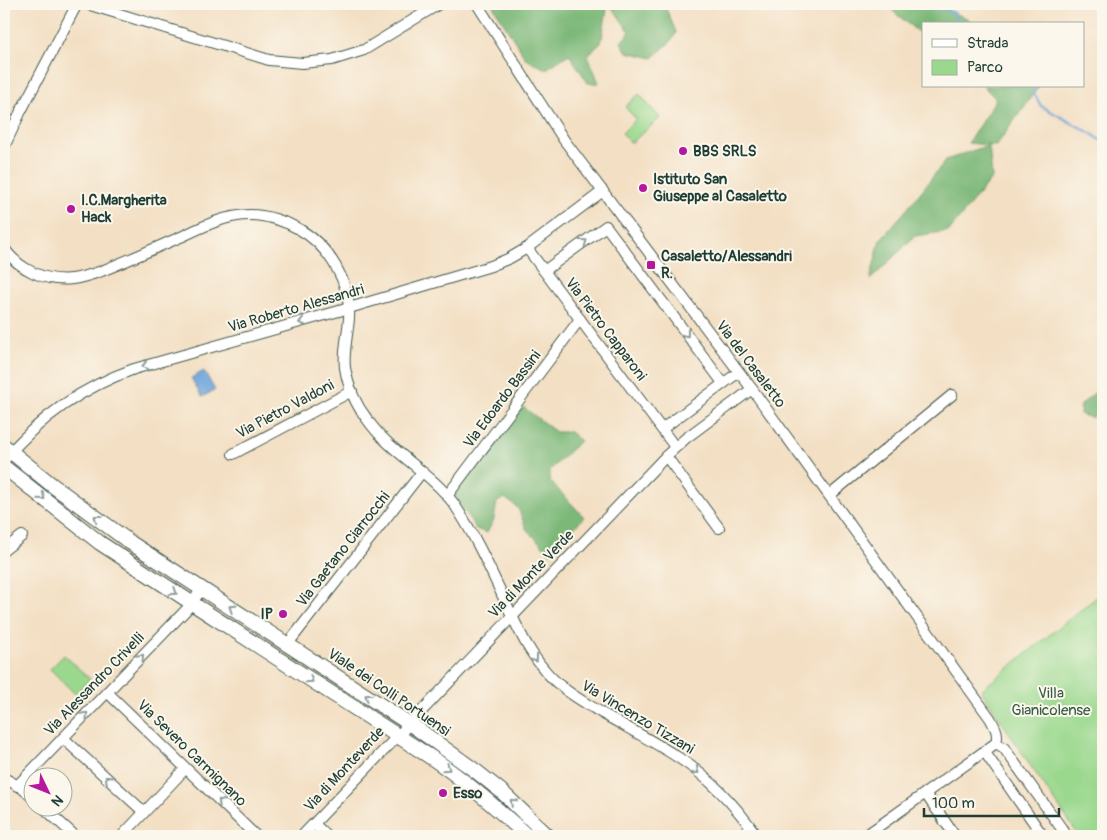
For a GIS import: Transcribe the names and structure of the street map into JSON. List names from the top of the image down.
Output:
{
  "streets": {
    "main road": ["Viale dei Colli Portuensi"],
    "street": [
      "Via Roberto Alessandri",
      "Via Pietro Capparoni",
      "Via del Casaletto",
      "Via Edoardo Bassini",
      "Via Pietro Valdoni",
      "Via Gaetano Ciarrocchi",
      "Via di Monte Verde",
      "Via Alessandro Crivelli",
      "Via Vincenzo Tizzani",
      "Via Severo Carmignano",
      "Via di Monteverde"
    ]
  },
  "crossings": [
    ["Via Roberto Alessandri", "Via Pietro Capparoni"],
    ["Via Roberto Alessandri", "Via del Casaletto"],
    ["Via Roberto Alessandri", "Viale dei Colli Portuensi"],
    ["Via Roberto Alessandri", "Via Vincenzo Tizzani"],
    ["Via Pietro Capparoni", "Via Edoardo Bassini"],
    ["Via Pietro Capparoni", "Via di Monte Verde"],
    ["Via del Casaletto", "Via di Monte Verde"],
    ["Via Edoardo Bassini", "Via Vincenzo Tizzani"],
    ["Via Pietro Valdoni", "Via Vincenzo Tizzani"],
    ["Via Gaetano Ciarrocchi", "Viale dei Colli Portuensi"],
    ["Via Gaetano Ciarrocchi", "Via Vincenzo Tizzani"],
    ["Via di Monte Verde", "Viale dei Colli Portuensi"],
    ["Via di Monte Verde", "Via Vincenzo Tizzani"],
    ["Via di Monte Verde", "Via di Monteverde"],
    ["Via Alessandro Crivelli", "Viale dei Colli Portuensi"],
    ["Via Alessandro Crivelli", "Via Severo Carmignano"],
    ["Viale dei Colli Portuensi", "Via di Monteverde"]
  ],
  "one_way": ["Via Roberto Alessandri", "Via Alessandro Crivelli", "Via Severo Carmignano"],
  "parks": ["Villa Gianicolense"],
  "places": {
    "other": [
      "BBS SRLS",
      "Istituto San Giuseppe al Casaletto",
      "I.C.Margherita Hack",
      "IP",
      "Esso"
    ],
    "transit": ["Casaletto/Alessandri R."]
  },
  "legend": ["Strada", "Parco"],
  "scale_bar": "100 m",
  "north": "bottom right"
}
